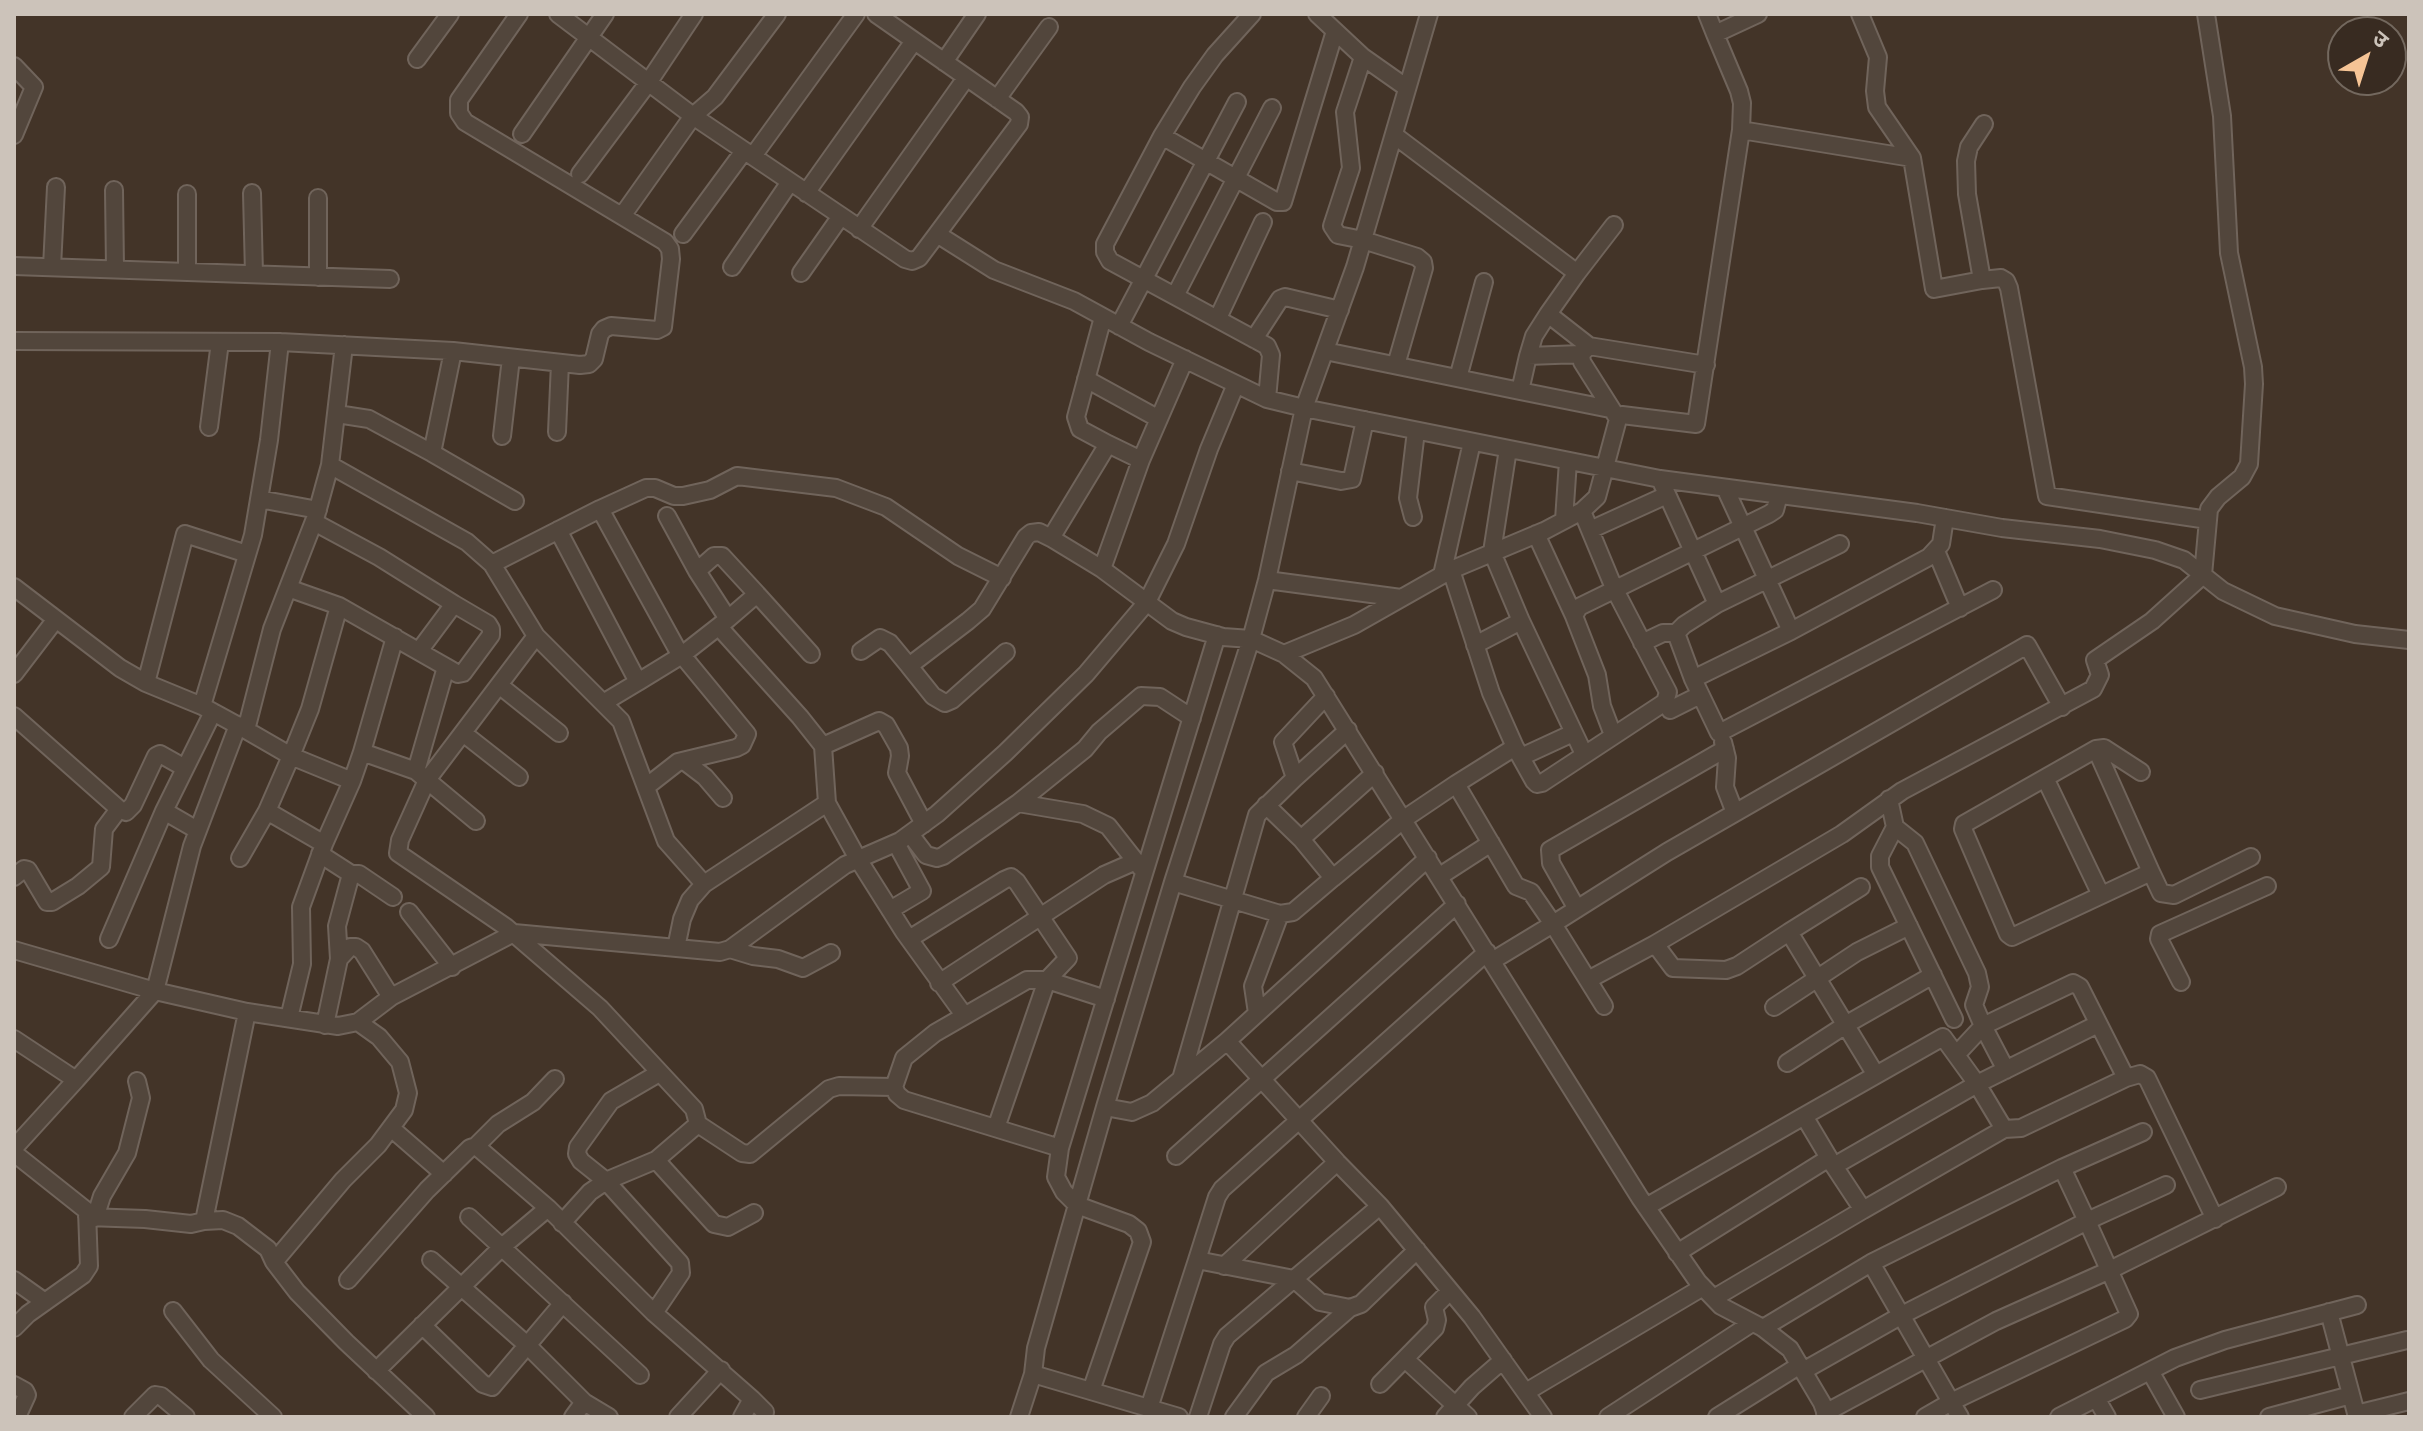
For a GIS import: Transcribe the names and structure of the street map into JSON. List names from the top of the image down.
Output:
{
  "north": "top right"
}
